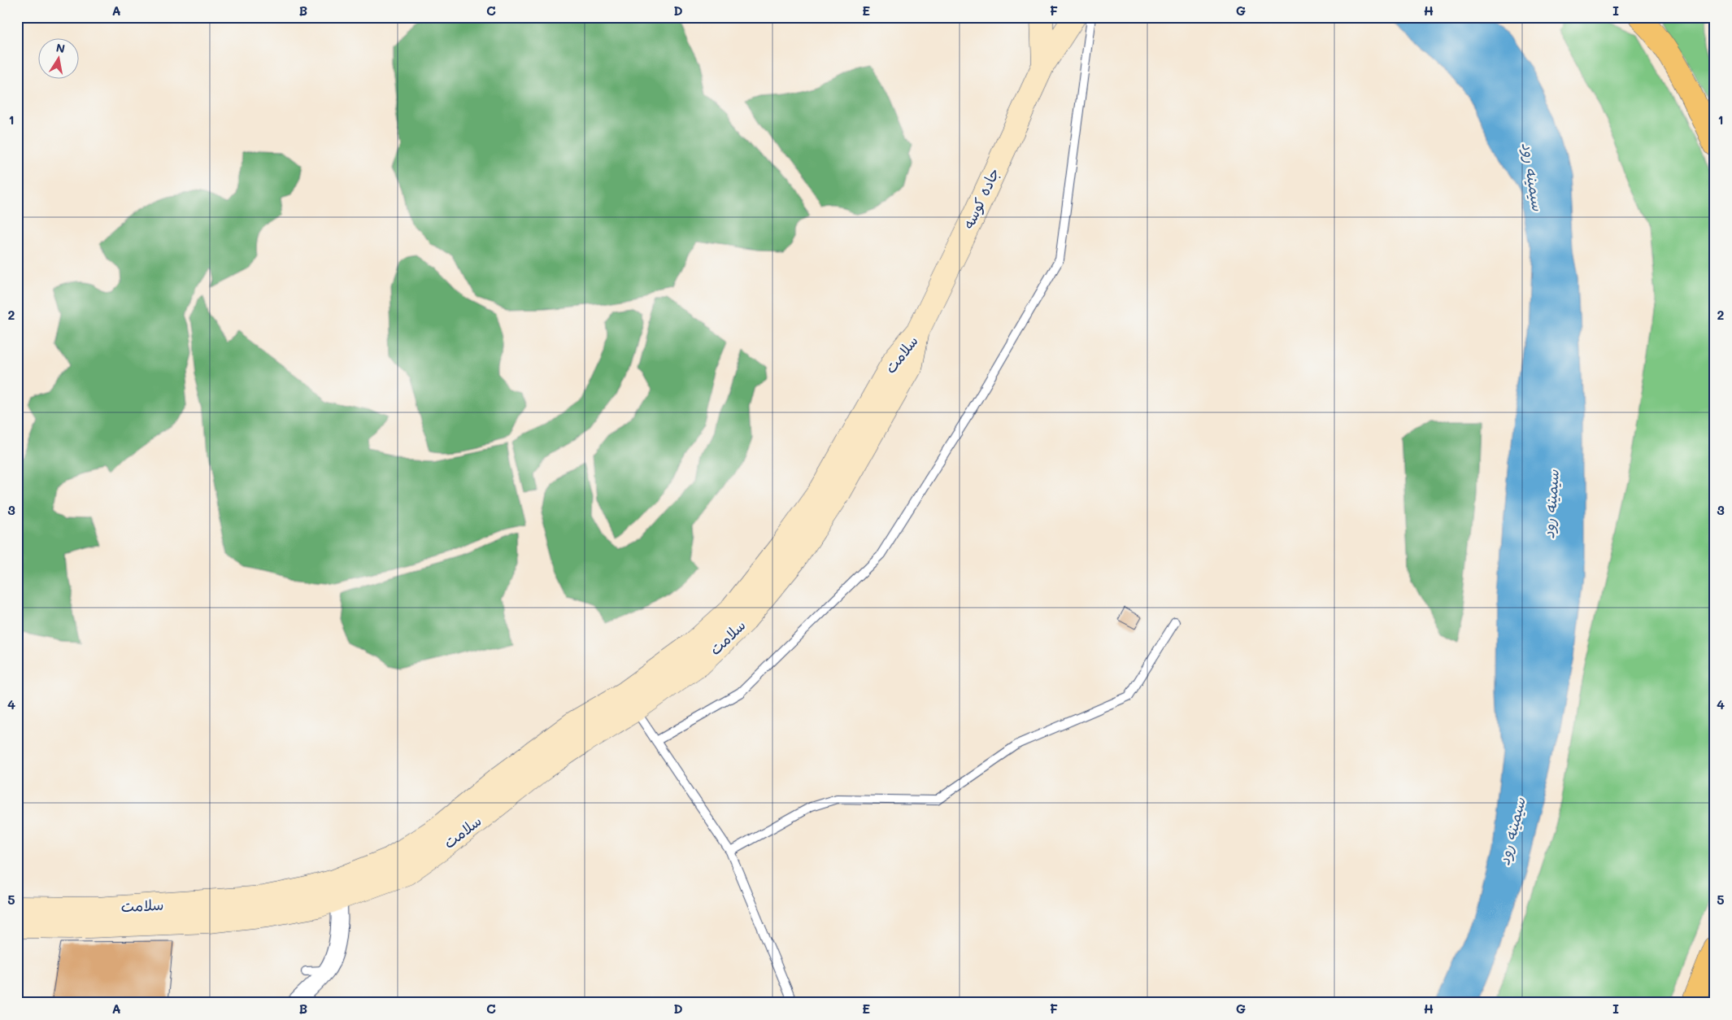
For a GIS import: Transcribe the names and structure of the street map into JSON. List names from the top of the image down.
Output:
{
  "streets": {
    "main road": ["جاده کوسه", "سلامت"]
  },
  "crossings": [
    ["جاده کوسه", "سلامت"]
  ],
  "water": ["سیمینه رود"],
  "north": "top",
  "grid": {
    "columns": [
      "A",
      "B",
      "C",
      "D",
      "E",
      "F",
      "G",
      "H",
      "I"
    ],
    "rows": [
      "1",
      "2",
      "3",
      "4",
      "5"
    ]
  }
}
